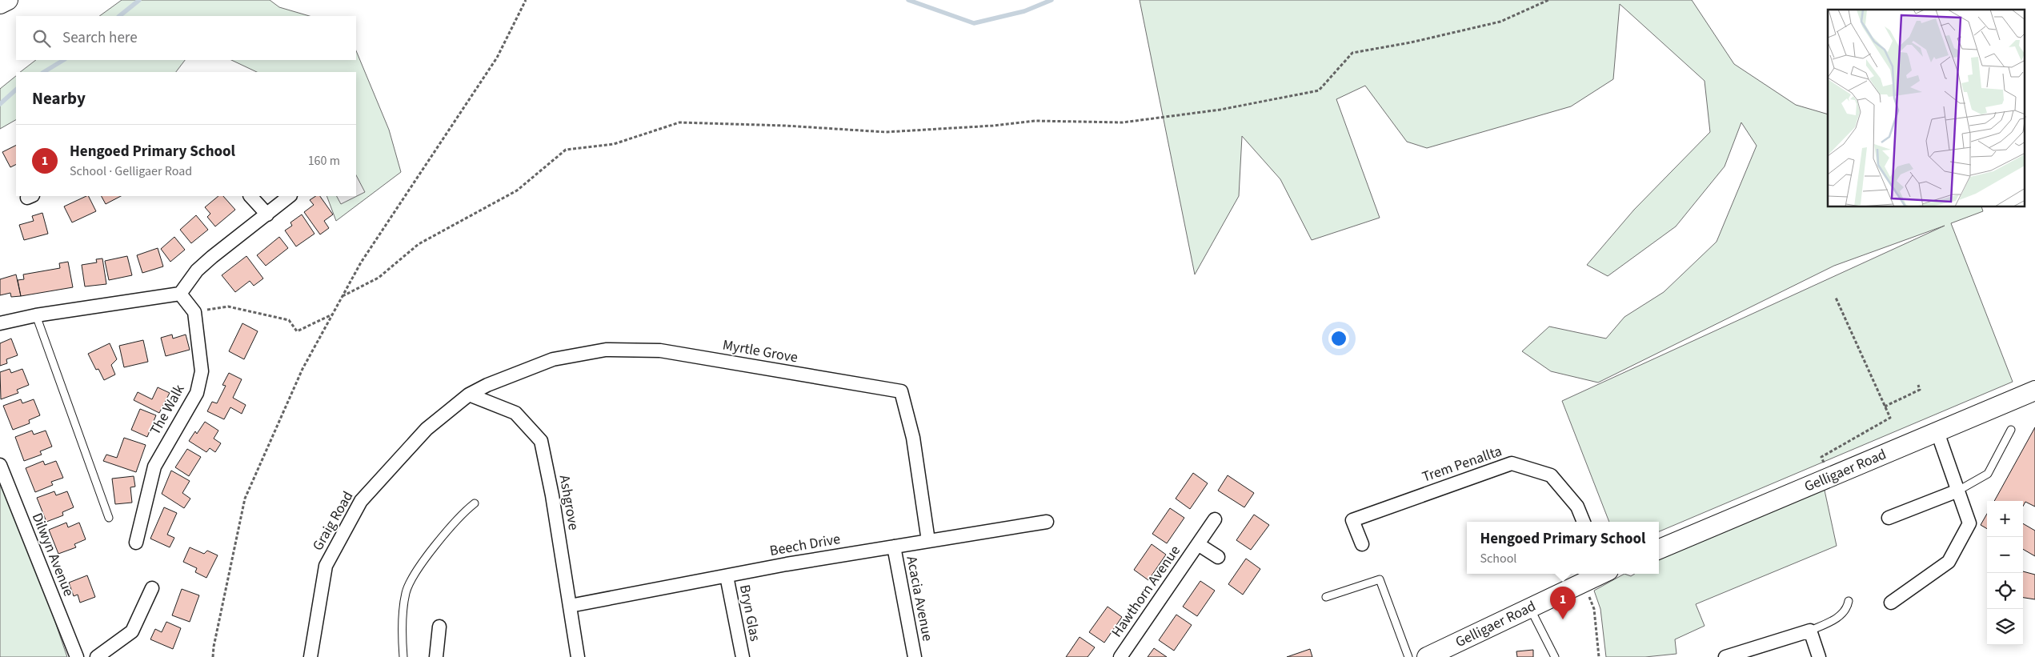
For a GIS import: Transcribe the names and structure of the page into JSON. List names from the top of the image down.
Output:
{
  "streets": {
    "street": [
      "Myrtle Grove",
      "The Walk",
      "Trem Penallta",
      "Gelligaer Road",
      "Ashgrove",
      "Graig Road",
      "Beech Drive",
      "Dilwyn Avenue",
      "Hawthorn Avenue",
      "Acacia Avenue",
      "Bryn Glas"
    ]
  },
  "crossings": [
    ["Myrtle Grove", "Ashgrove"],
    ["Myrtle Grove", "Graig Road"],
    ["Myrtle Grove", "Beech Drive"],
    ["Ashgrove", "Graig Road"],
    ["Ashgrove", "Beech Drive"],
    ["Beech Drive", "Acacia Avenue"],
    ["Beech Drive", "Bryn Glas"]
  ],
  "page": {
    "search": "Search here",
    "heading": "Nearby",
    "list": [
      {
        "mark": "1",
        "name": "Hengoed Primary School",
        "note": "School · Gelligaer Road",
        "value": "160 m"
      }
    ],
    "map_buttons": ["+", "−"],
    "popup": ["Hengoed Primary School", "School"],
    "pins": "1"
  }
}
